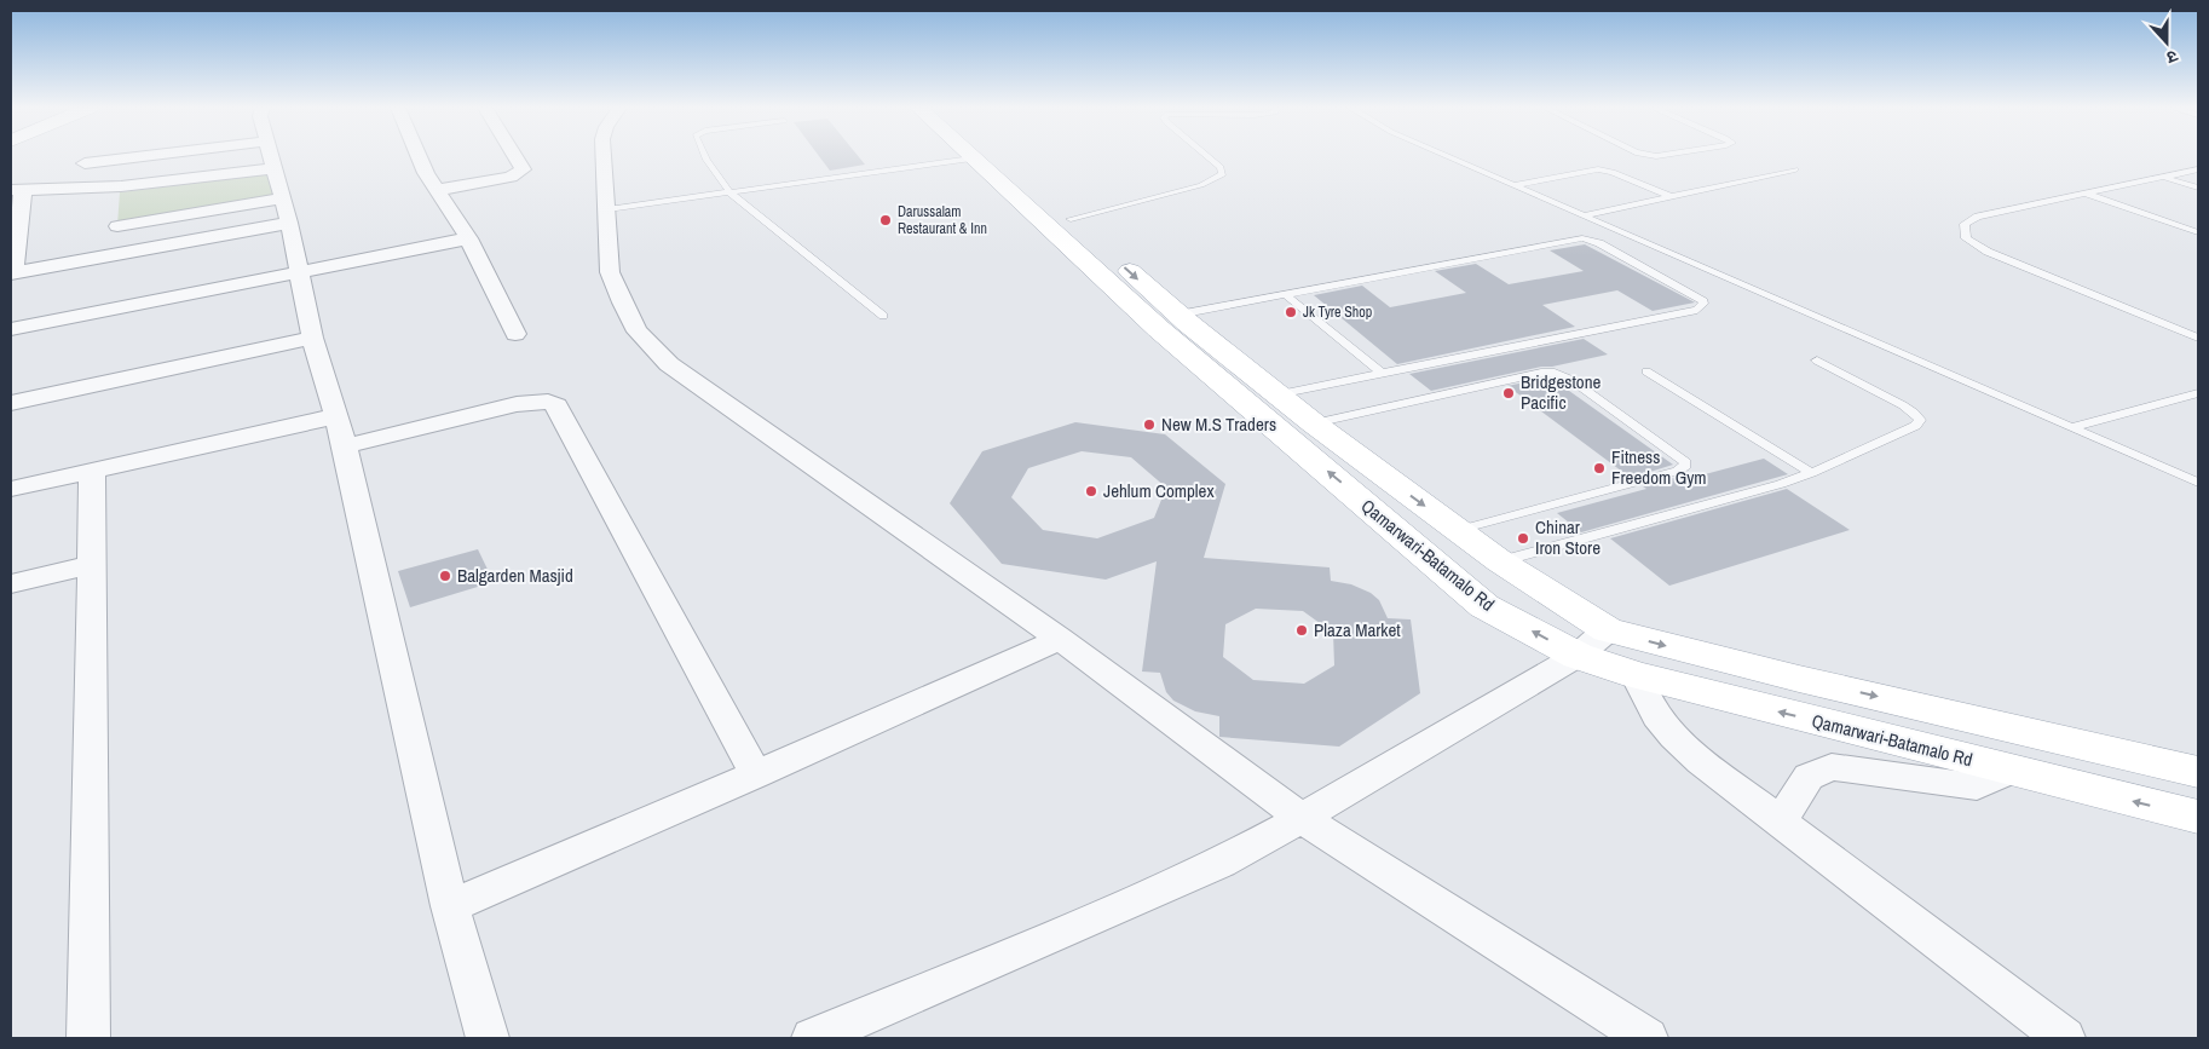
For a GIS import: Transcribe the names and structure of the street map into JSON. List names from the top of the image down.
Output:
{
  "streets": {
    "main road": ["Qamarwari-Batamalo Rd"]
  },
  "places": [
    "Darussalam Restaurant & Inn",
    "Jk Tyre Shop",
    "Bridgestone Pacific",
    "New M.S Traders",
    "Fitness Freedom Gym",
    "Jehlum Complex",
    "Chinar Iron Store",
    "Balgarden Masjid",
    "Plaza Market"
  ],
  "north": "bottom"
}
